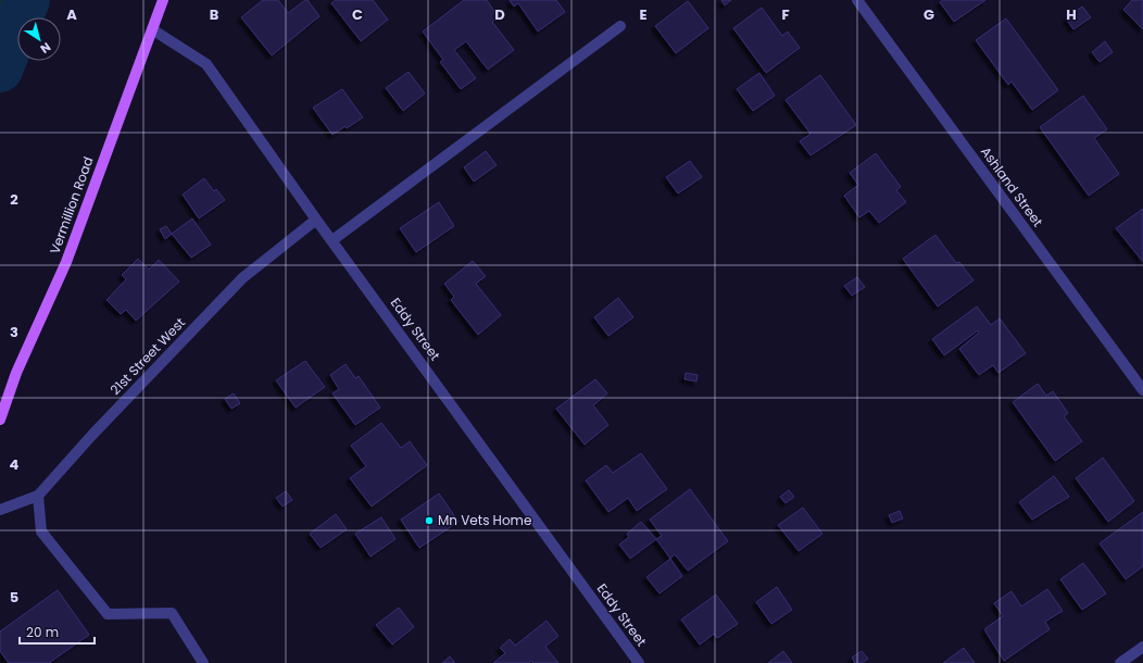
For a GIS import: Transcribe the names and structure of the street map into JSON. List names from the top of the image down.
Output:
{
  "streets": {
    "main road": ["Vermillion Road"],
    "street": ["Ashland Street", "Eddy Street", "21st Street West"]
  },
  "crossings": [
    ["Vermillion Road", "Eddy Street"],
    ["Eddy Street", "21st Street West"]
  ],
  "places": ["Mn Vets Home"],
  "scale_bar": "20 m",
  "north": "bottom right",
  "grid": {
    "columns": [
      "A",
      "B",
      "C",
      "D",
      "E",
      "F",
      "G",
      "H"
    ],
    "rows": [
      "2",
      "3",
      "4",
      "5"
    ]
  }
}
